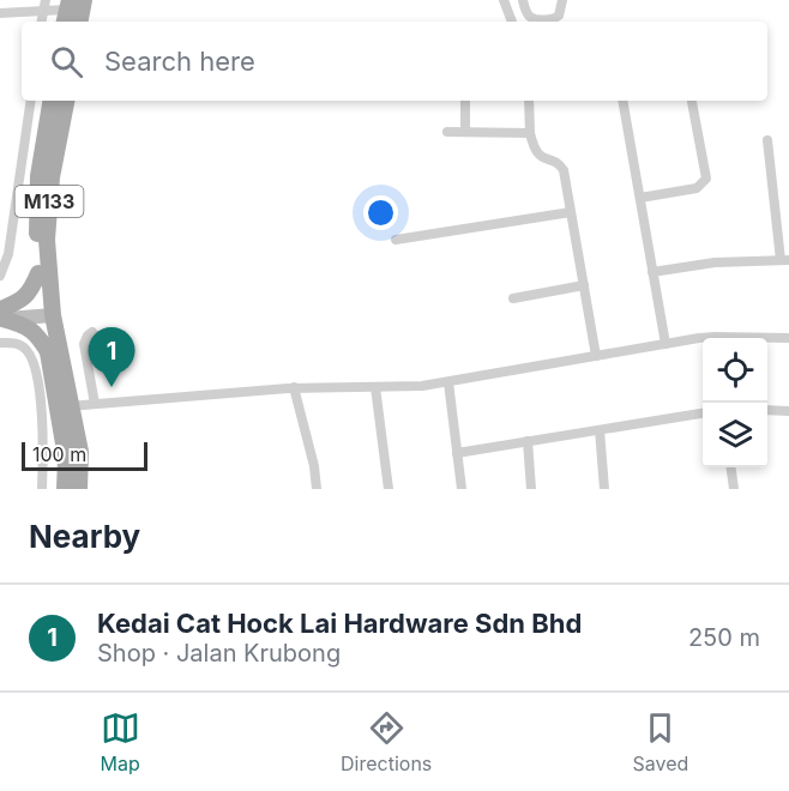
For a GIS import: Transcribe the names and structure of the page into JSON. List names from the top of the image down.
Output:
{
  "streets": {
    "main road": ["M133"]
  },
  "scale_bar": "100 m",
  "page": {
    "search": "Search here",
    "pins": "1",
    "scale": "100 m",
    "heading": "Nearby",
    "list": [
      {
        "mark": "1",
        "name": "Kedai Cat Hock Lai Hardware Sdn Bhd",
        "note": "Shop · Jalan Krubong",
        "value": "250 m"
      }
    ],
    "nav": ["Map", "Directions", "Saved"]
  }
}
